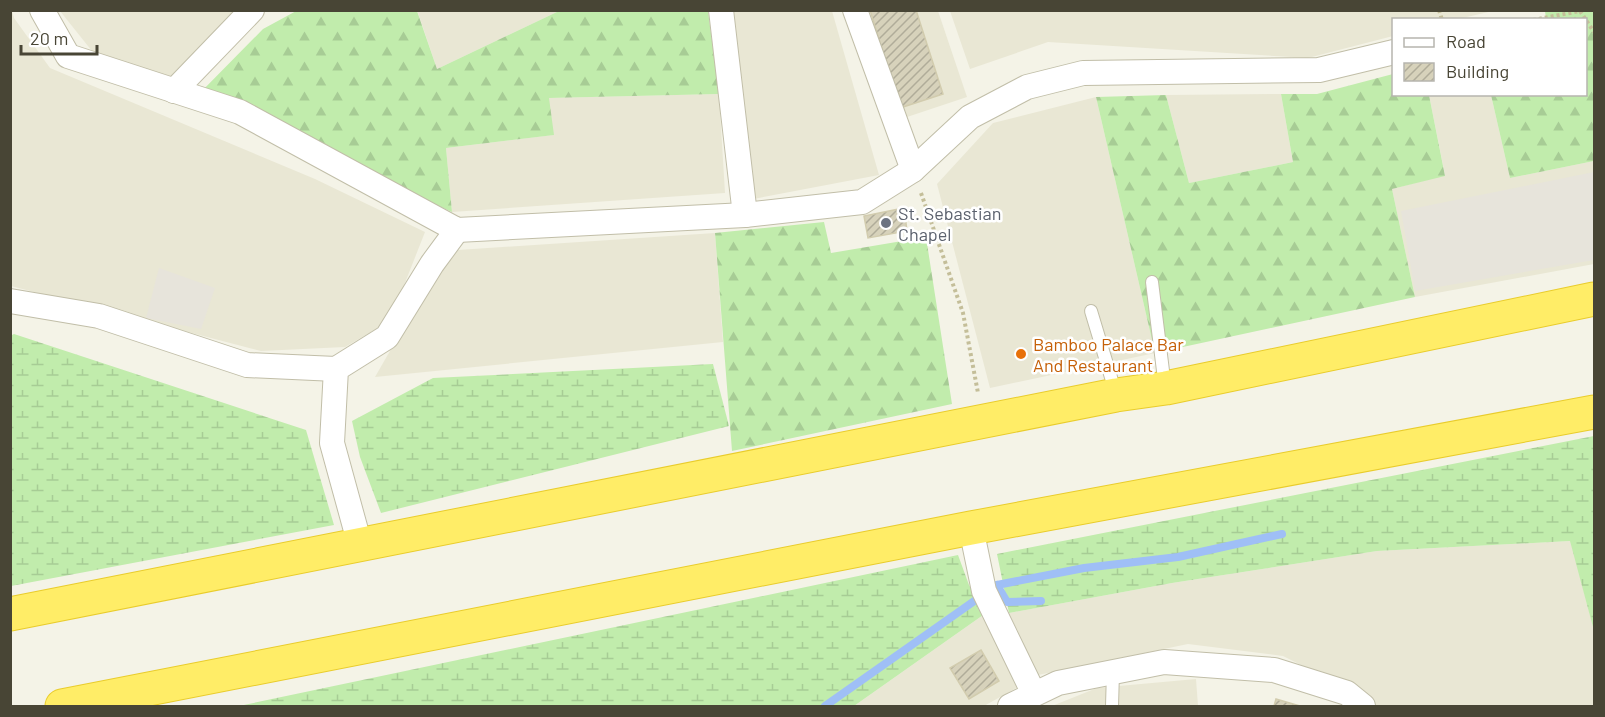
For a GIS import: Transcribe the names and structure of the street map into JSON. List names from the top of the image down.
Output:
{
  "places": ["St. Sebastian Chapel", "Bamboo Palace Bar And Restaurant"],
  "legend": ["Road", "Building"],
  "scale_bar": "20 m"
}
